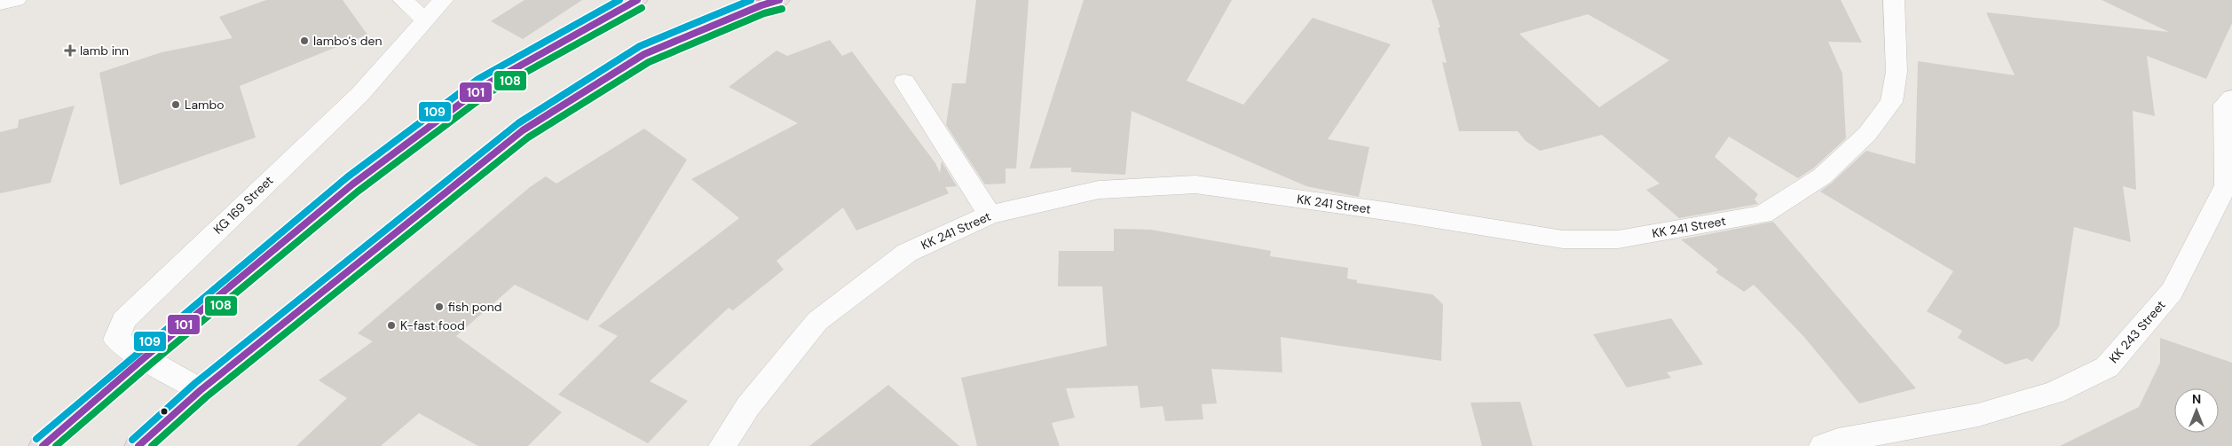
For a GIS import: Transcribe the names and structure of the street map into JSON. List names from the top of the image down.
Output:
{
  "streets": {
    "street": ["KK 241 Street", "KG 169 Street", "KK 243 Street"]
  },
  "places": {
    "other": [
      "lambo's den",
      "Lambo",
      "fish pond",
      "K-fast food"
    ],
    "health": ["lamb inn"]
  },
  "lines": ["transit line 101", "transit line 109", "transit line 108"],
  "north": "top"
}
